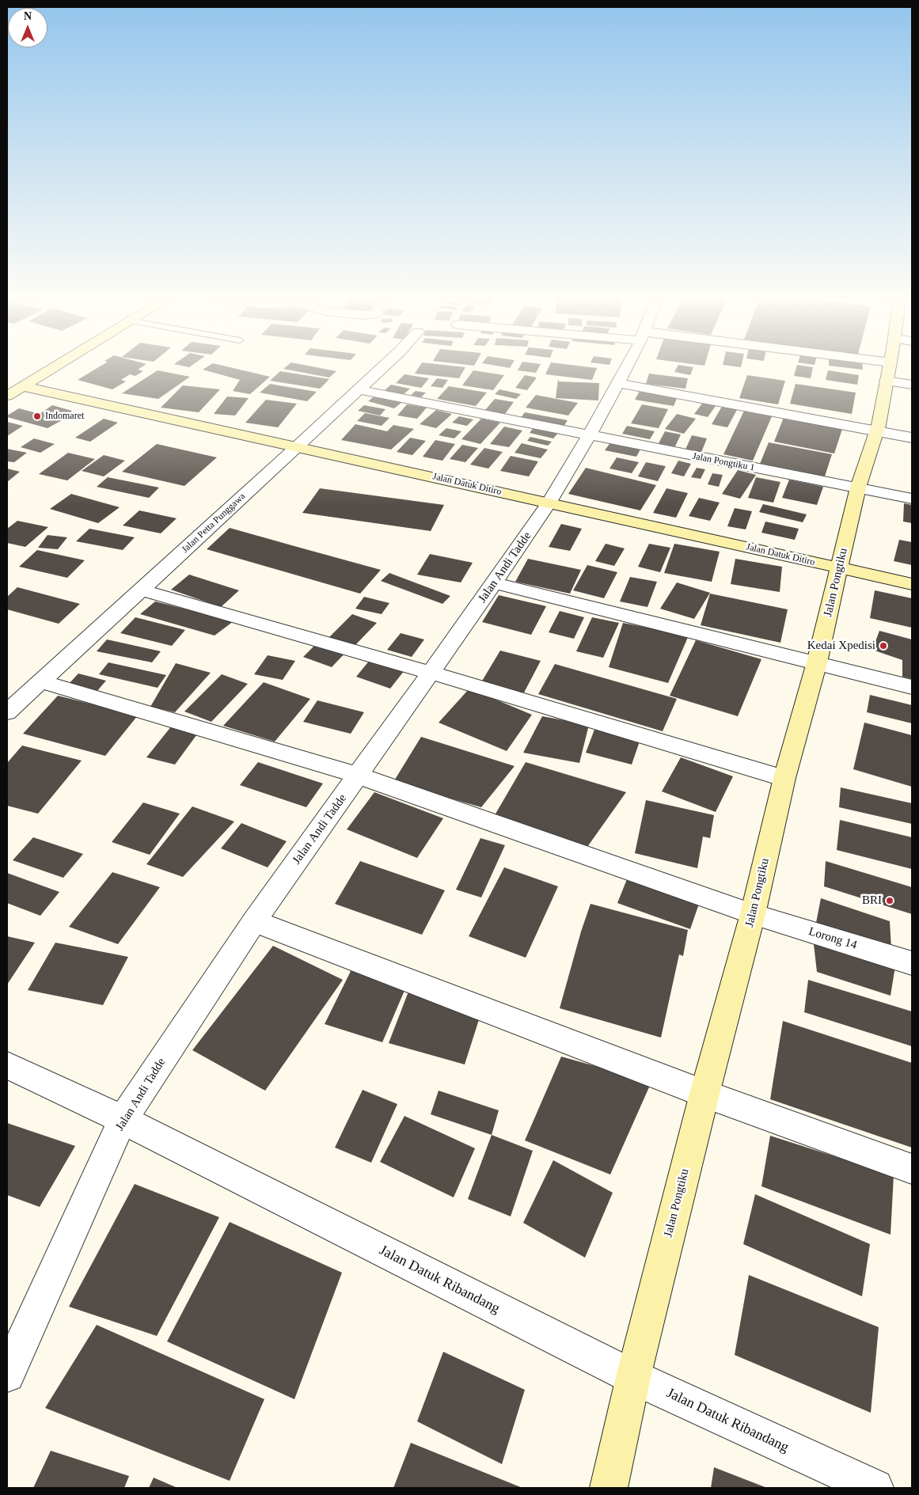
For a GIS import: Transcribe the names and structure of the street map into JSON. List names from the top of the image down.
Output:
{
  "streets": {
    "street": [
      "Jalan Pongtiku 1",
      "Jalan Datuk Ditiro",
      "Jalan Petta Punggawa",
      "Jalan Andi Tadde",
      "Jalan Pongtiku",
      "Lorong 14",
      "Jalan Datuk Ribandang"
    ]
  },
  "crossings": [
    ["Jalan Pongtiku 1", "Jalan Petta Punggawa"],
    ["Jalan Pongtiku 1", "Jalan Andi Tadde"],
    ["Jalan Pongtiku 1", "Jalan Pongtiku"],
    ["Jalan Datuk Ditiro", "Jalan Petta Punggawa"],
    ["Jalan Datuk Ditiro", "Jalan Andi Tadde"],
    ["Jalan Datuk Ditiro", "Jalan Pongtiku"],
    ["Jalan Petta Punggawa", "Lorong 14"],
    ["Jalan Andi Tadde", "Lorong 14"],
    ["Jalan Andi Tadde", "Jalan Datuk Ribandang"],
    ["Jalan Pongtiku", "Lorong 14"],
    ["Jalan Pongtiku", "Jalan Datuk Ribandang"]
  ],
  "places": ["Indomaret", "Kedai Xpedisi", "BRI"],
  "north": "top"
}
